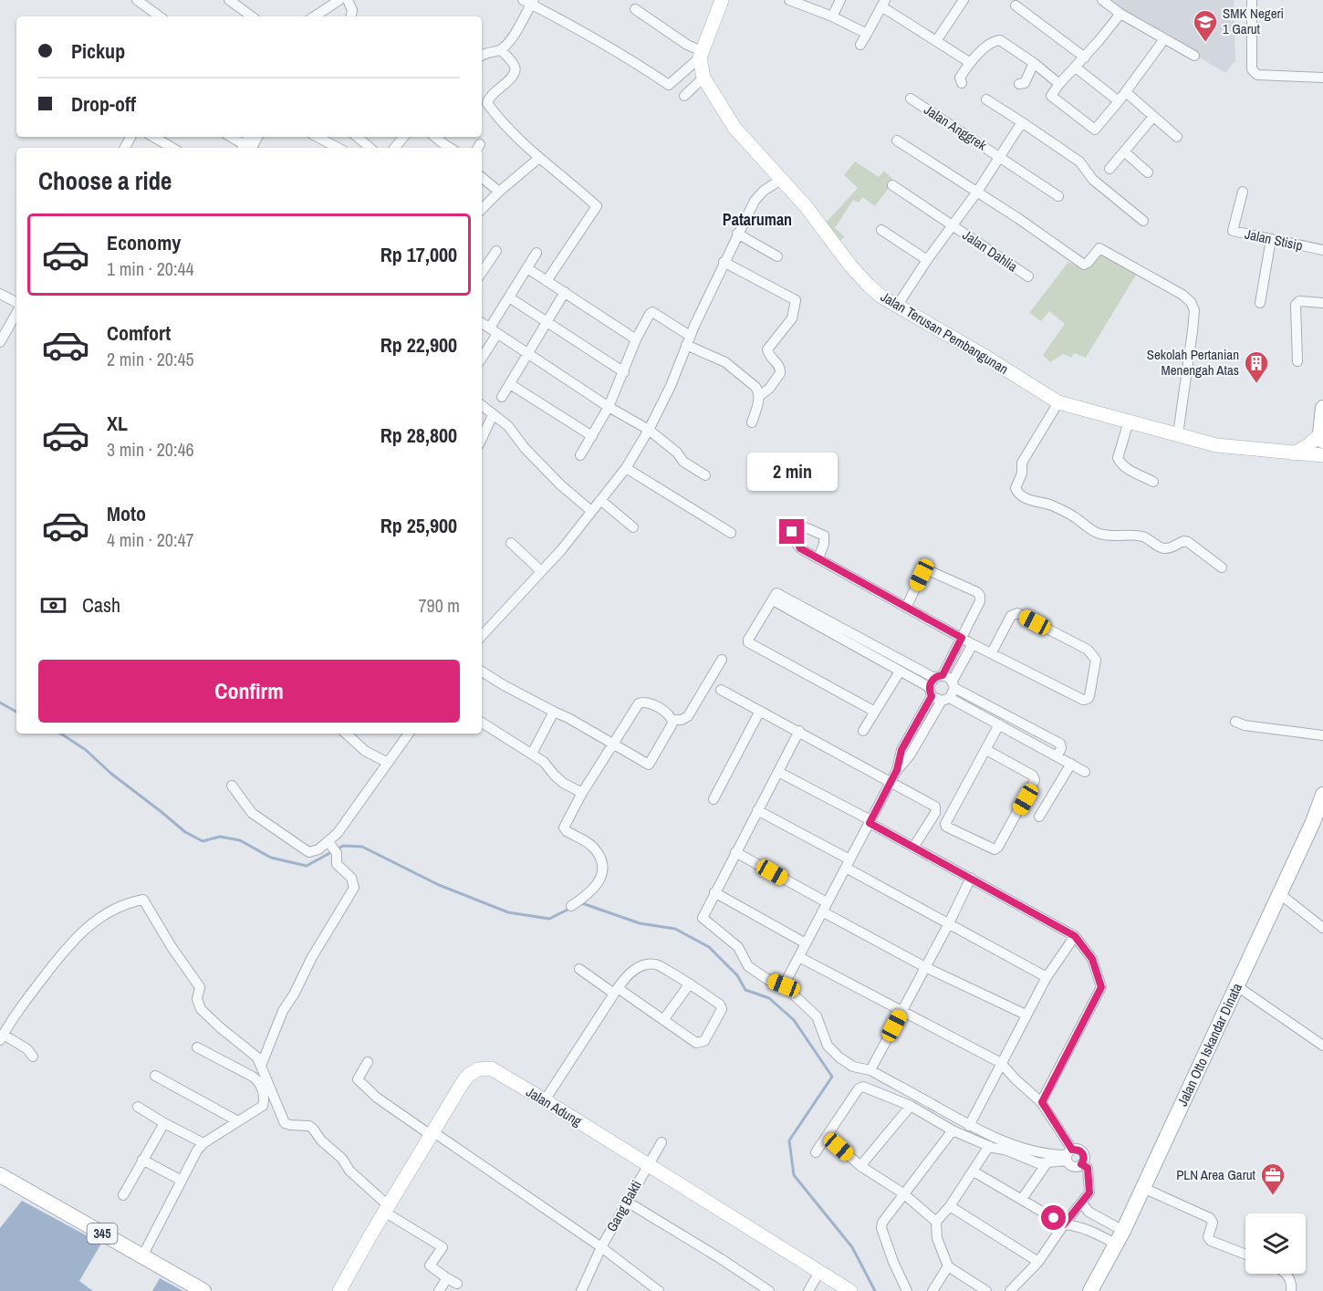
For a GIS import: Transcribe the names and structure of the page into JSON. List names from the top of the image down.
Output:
{
  "streets": {
    "main road": ["Jalan Otto Iskandar Dinata", "345"],
    "street": [
      "Jalan Anggrek",
      "Jalan Stisip",
      "Jalan Dahlia",
      "Jalan Terusan Pembangunan",
      "Jalan Adung",
      "Gang Bakti"
    ]
  },
  "crossings": [
    ["Jalan Adung", "Gang Bakti"]
  ],
  "districts": ["Pataruman"],
  "places": {
    "school or university": ["SMK Negeri 1 Garut"],
    "building": ["Sekolah Pertanian Menengah Atas"],
    "office": ["PLN Area Garut"]
  },
  "page": {
    "banner": ["Pickup", "Drop-off"],
    "heading": "Choose a ride",
    "list": [
      {
        "name": "Economy",
        "note": "1 min · 20:44",
        "value": "Rp 17,000"
      },
      {
        "name": "Comfort",
        "note": "2 min · 20:45",
        "value": "Rp 22,900"
      },
      {
        "name": "XL",
        "note": "3 min · 20:46",
        "value": "Rp 28,800"
      },
      {
        "name": "Moto",
        "note": "4 min · 20:47",
        "value": "Rp 25,900"
      }
    ],
    "bubble": "2 min",
    "pay": ["Cash", "790 m"],
    "buttons": "Confirm"
  }
}
